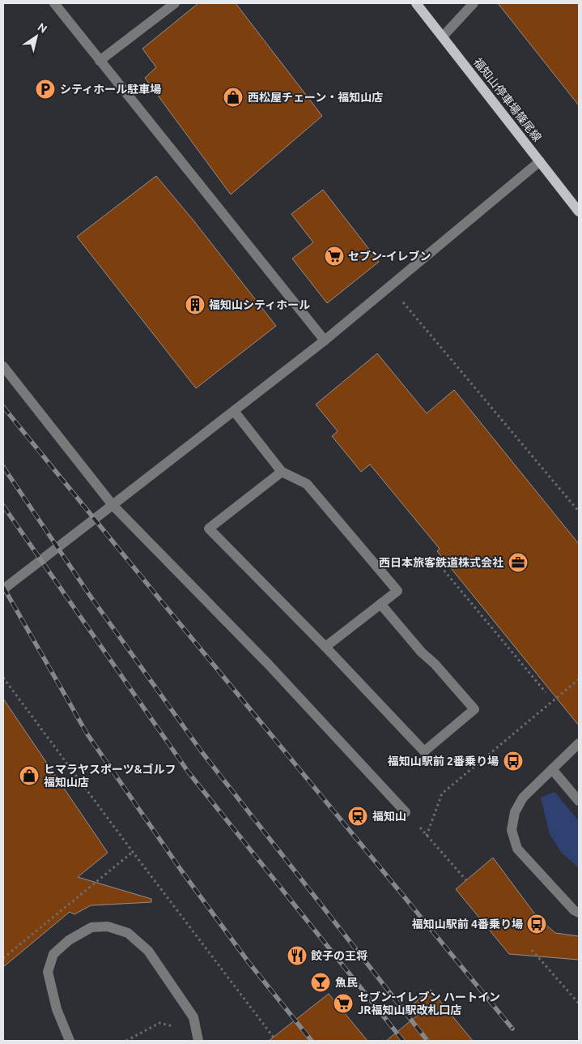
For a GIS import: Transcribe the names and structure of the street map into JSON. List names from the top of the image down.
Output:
{
  "streets": {
    "main road": ["福知山停車場篠尾線"]
  },
  "places": {
    "parking": ["シティホール駐車場"],
    "shop": ["西松屋チェーン・福知山店", "ヒマラヤスポーツ&ゴルフ 福知山店"],
    "supermarket": ["セブン-イレブン", "セブン-イレブン ハートイン JR福知山駅改札口店"],
    "building": ["福知山シティホール"],
    "office": ["西日本旅客鉄道株式会社"],
    "bus stop": ["福知山駅前 2番乗り場", "福知山駅前 4番乗り場"],
    "station": ["福知山"],
    "restaurant": ["餃子の王将"],
    "bar": ["魚民"]
  },
  "north": "top right"
}
